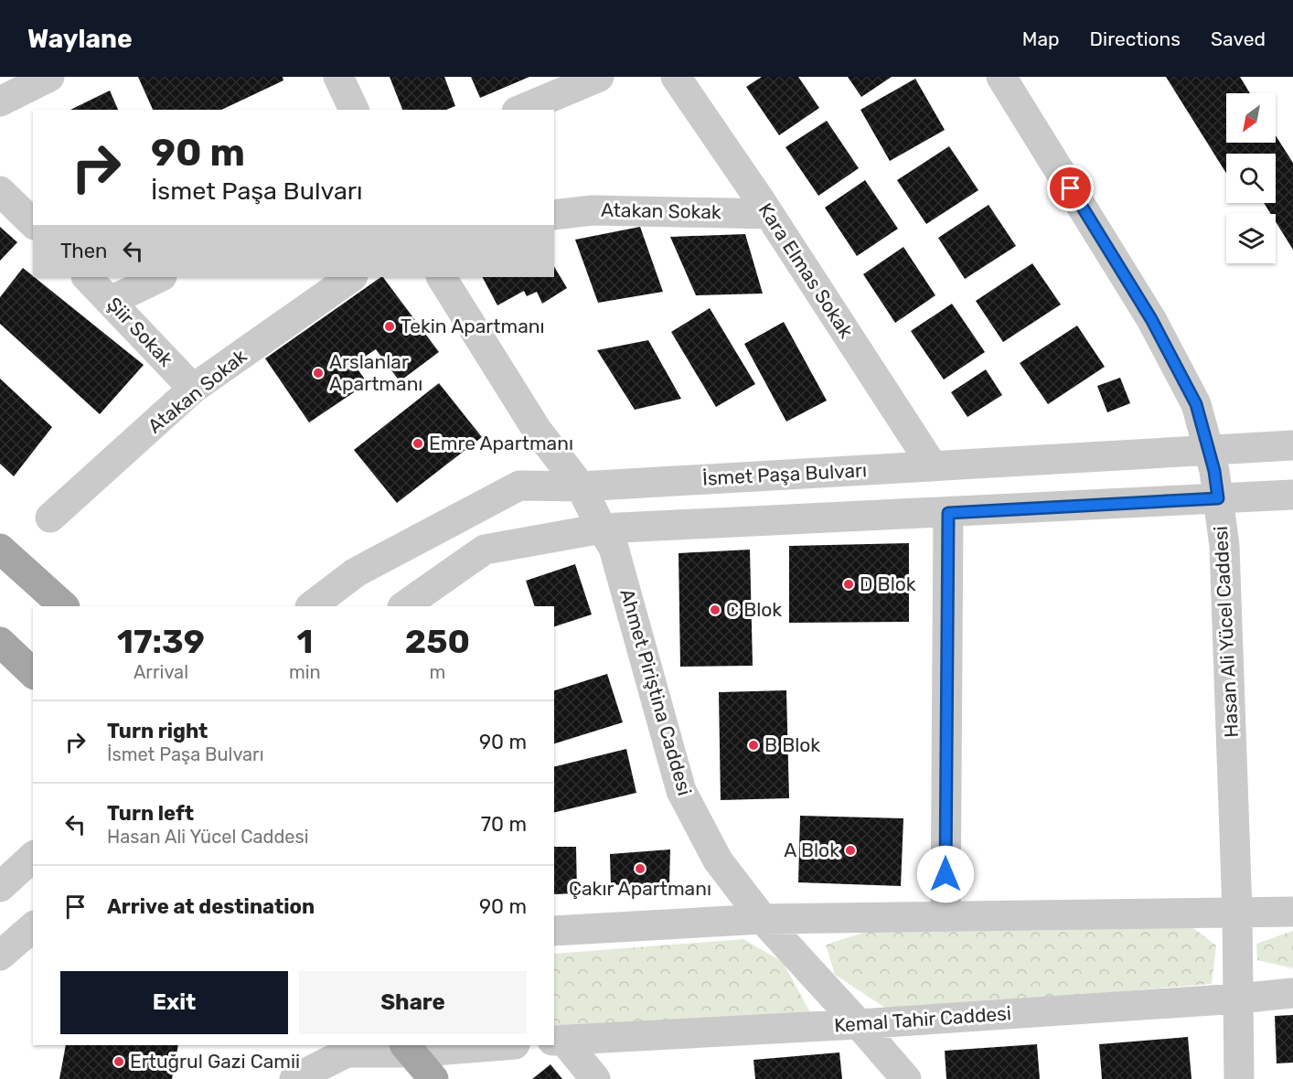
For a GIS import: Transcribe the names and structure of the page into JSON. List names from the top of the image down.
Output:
{
  "streets": {
    "street": [
      "Atakan Sokak",
      "Kara Elmas Sokak",
      "Şiir Sokak",
      "İsmet Paşa Bulvarı",
      "Hasan Ali Yücel Caddesi",
      "Ahmet Piriştina Caddesi",
      "Kemal Tahir Caddesi"
    ]
  },
  "crossings": [
    ["Atakan Sokak", "Kara Elmas Sokak"],
    ["Atakan Sokak", "Şiir Sokak"],
    ["Kara Elmas Sokak", "İsmet Paşa Bulvarı"],
    ["İsmet Paşa Bulvarı", "Hasan Ali Yücel Caddesi"],
    ["İsmet Paşa Bulvarı", "Ahmet Piriştina Caddesi"],
    ["Hasan Ali Yücel Caddesi", "Kemal Tahir Caddesi"],
    ["Ahmet Piriştina Caddesi", "Kemal Tahir Caddesi"]
  ],
  "places": [
    "Tekin Apartmanı",
    "Arslanlar Apartmanı",
    "Emre Apartmanı",
    "D Blok",
    "C Blok",
    "B Blok",
    "A Blok",
    "Çakır Apartmanı",
    "Ertuğrul Gazi Camii"
  ],
  "north": "bottom left",
  "page": {
    "header": "Waylane",
    "nav": ["Map", "Directions", "Saved"],
    "turn": ["90 m", "İsmet Paşa Bulvarı"],
    "then": "Then",
    "eta": [
      "17:39",
      "Arrival",
      "1",
      "min",
      "250",
      "m"
    ],
    "list": [
      {
        "name": "Turn right",
        "note": "İsmet Paşa Bulvarı",
        "value": "90 m"
      },
      {
        "name": "Turn left",
        "note": "Hasan Ali Yücel Caddesi",
        "value": "70 m"
      },
      {
        "name": "Arrive at destination",
        "value": "90 m"
      }
    ],
    "buttons": ["Exit", "Share"]
  }
}
